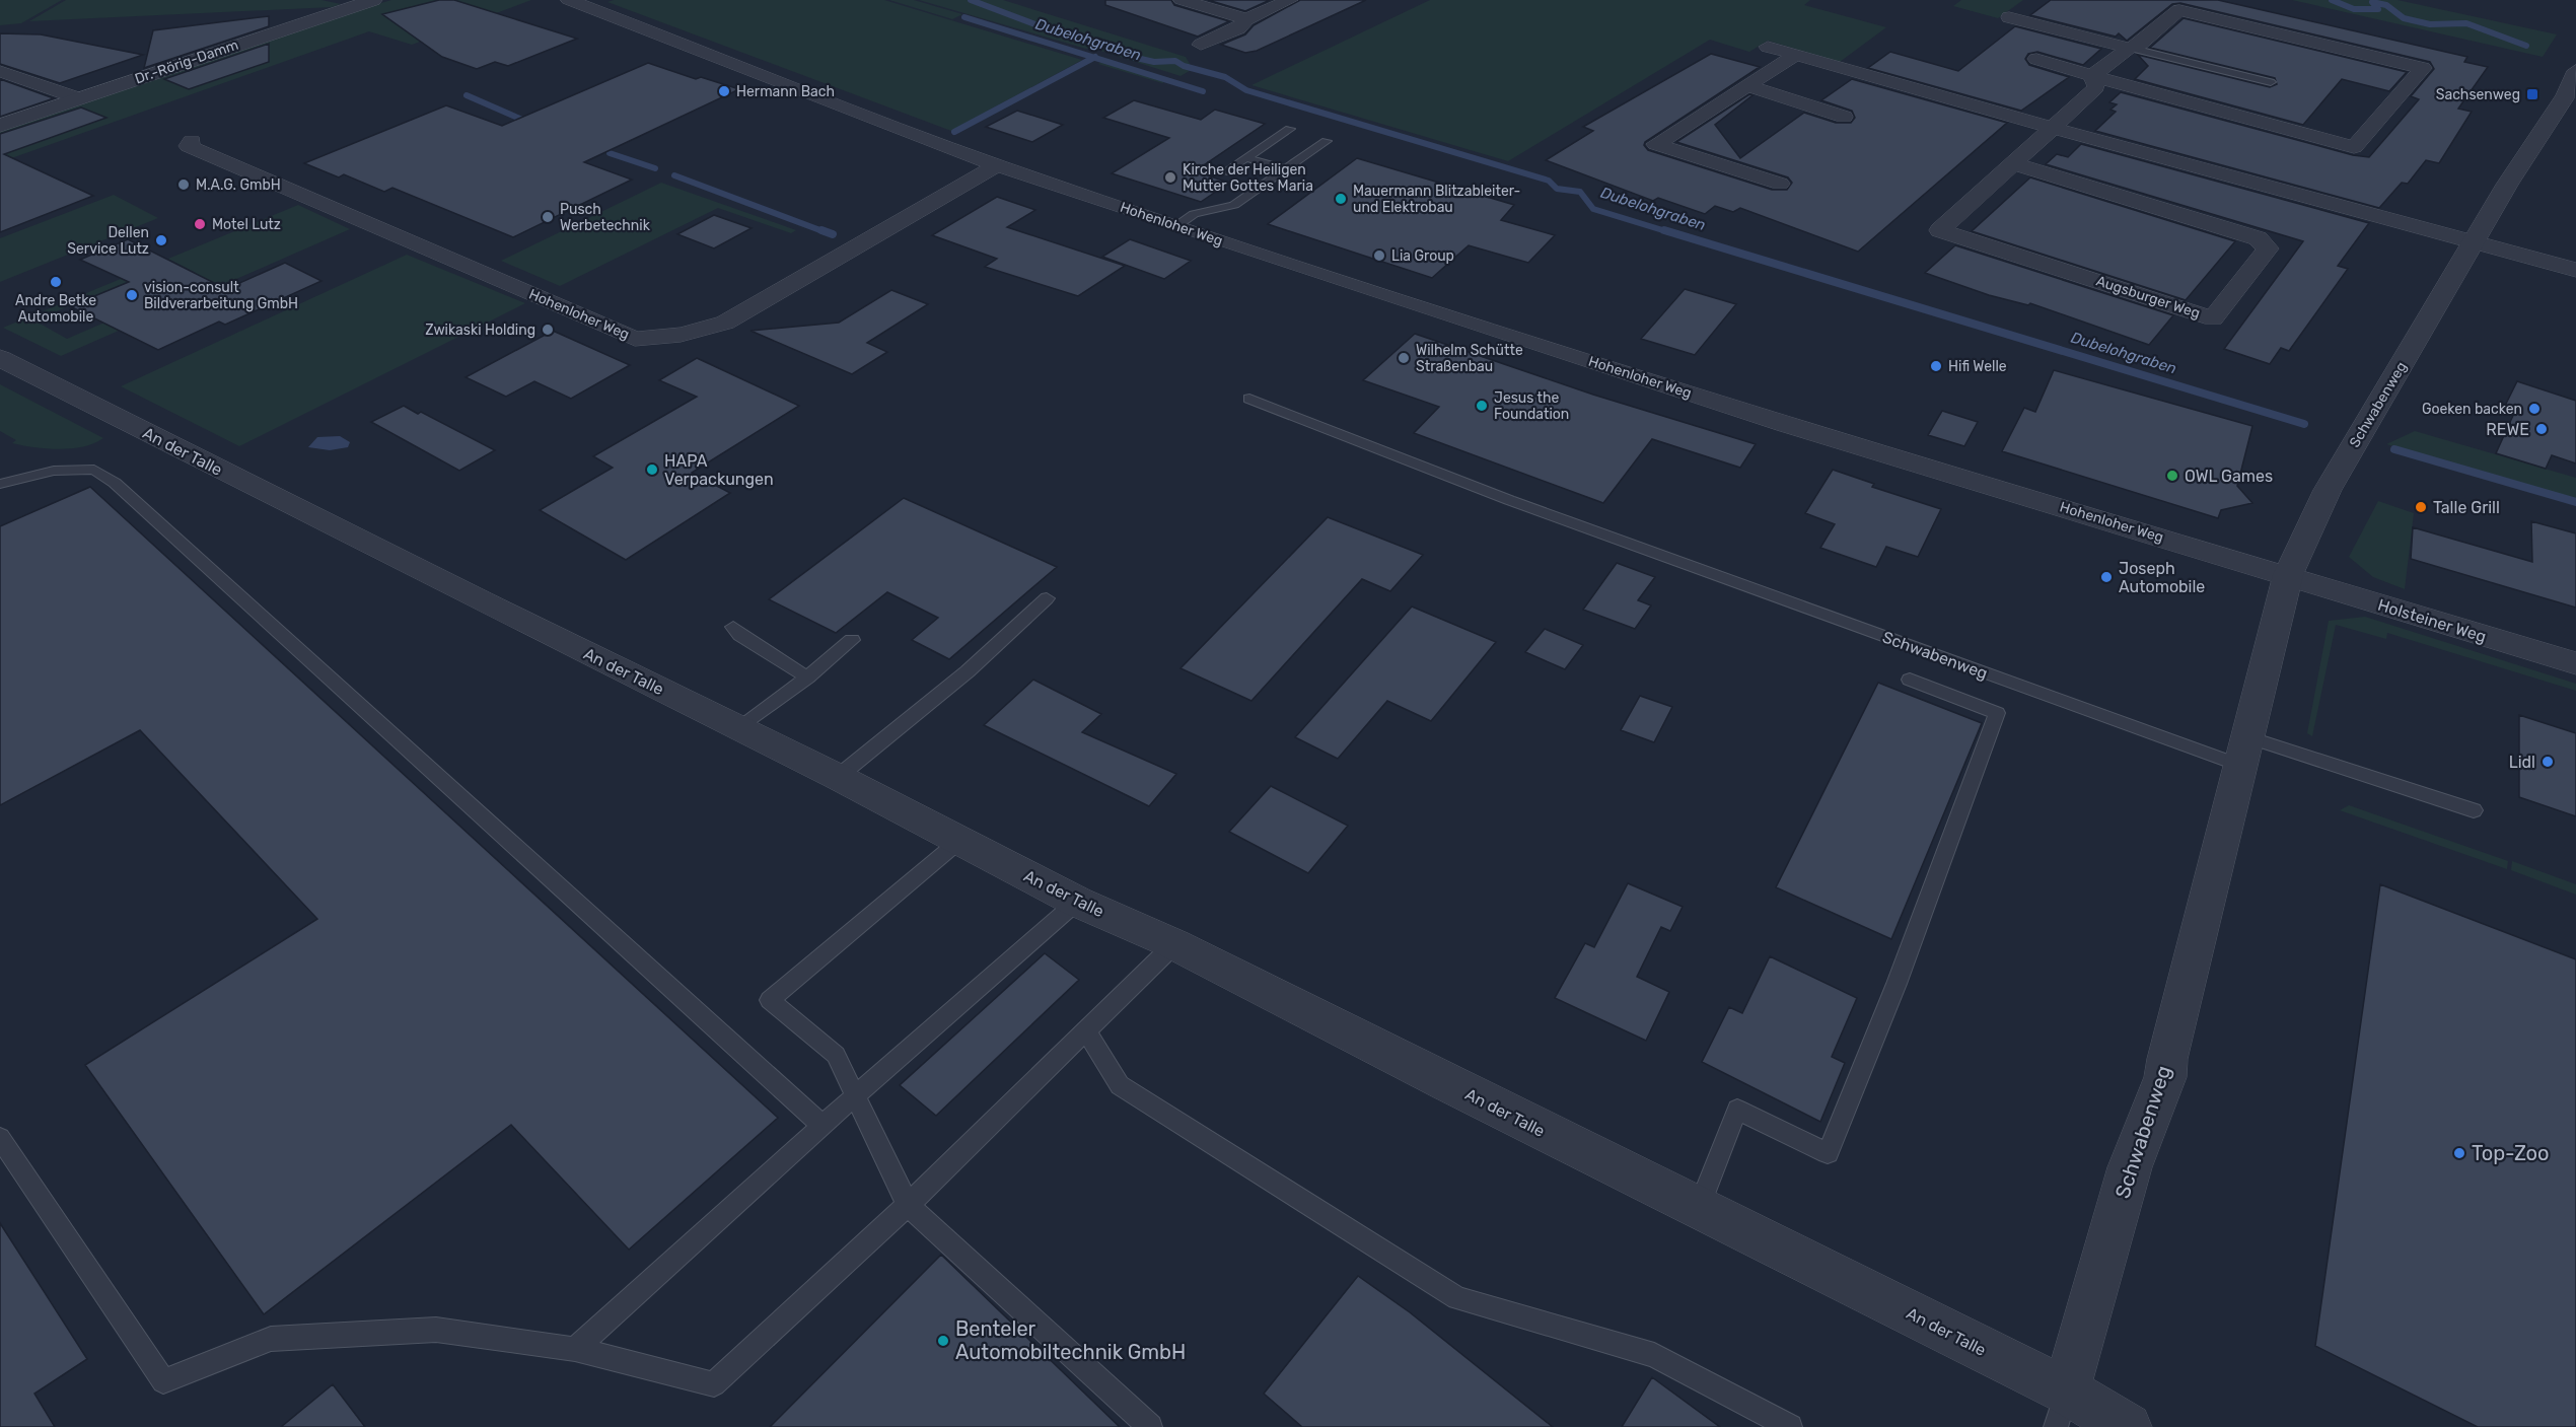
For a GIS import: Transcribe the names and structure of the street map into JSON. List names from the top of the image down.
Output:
{
  "streets": {
    "street": [
      "Dr.-Rörig-Damm",
      "Hohenloher Weg",
      "Augsburger Weg",
      "Schwabenweg",
      "An der Talle",
      "Holsteiner Weg"
    ]
  },
  "crossings": [
    ["Hohenloher Weg", "Schwabenweg"],
    ["Hohenloher Weg", "Holsteiner Weg"],
    ["Schwabenweg", "An der Talle"],
    ["Schwabenweg", "Holsteiner Weg"]
  ],
  "water": ["Dubelohgraben"],
  "places": {
    "other": [
      "Hermann Bach",
      "Kirche der Heiligen Mutter Gottes Maria",
      "M.A.G. GmbH",
      "Mauermann Blitzableiter- und Elektrobau",
      "Pusch Werbetechnik",
      "Motel Lutz",
      "Dellen Service Lutz",
      "Lia Group",
      "Andre Betke Automobile",
      "vision-consult Bildverarbeitung GmbH",
      "Zwikaski Holding",
      "Wilhelm Schütte Straßenbau",
      "Hifi Welle",
      "Jesus the Foundation",
      "Goeken backen",
      "REWE",
      "HAPA Verpackungen",
      "OWL Games",
      "Talle Grill",
      "Joseph Automobile",
      "Lidl",
      "Top-Zoo",
      "Benteler Automobiltechnik GmbH"
    ],
    "transit": ["Sachsenweg"]
  }
}
